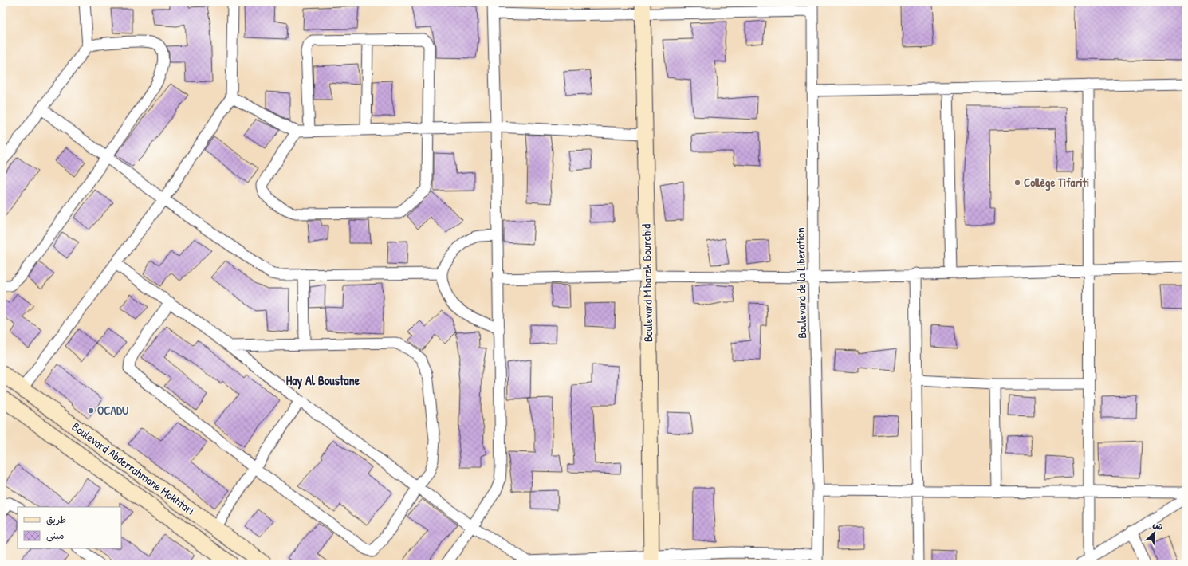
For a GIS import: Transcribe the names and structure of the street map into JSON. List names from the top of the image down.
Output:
{
  "streets": {
    "main road": ["Boulevard M'barek Bourchid", "Boulevard Abderrahmane Mokhtari"],
    "street": ["Boulevard de la Liberation"]
  },
  "districts": ["Hay Al Boustane"],
  "places": ["Collège Tifariti", "OCADU"],
  "legend": ["طريق", "مبنى"],
  "north": "top right"
}
